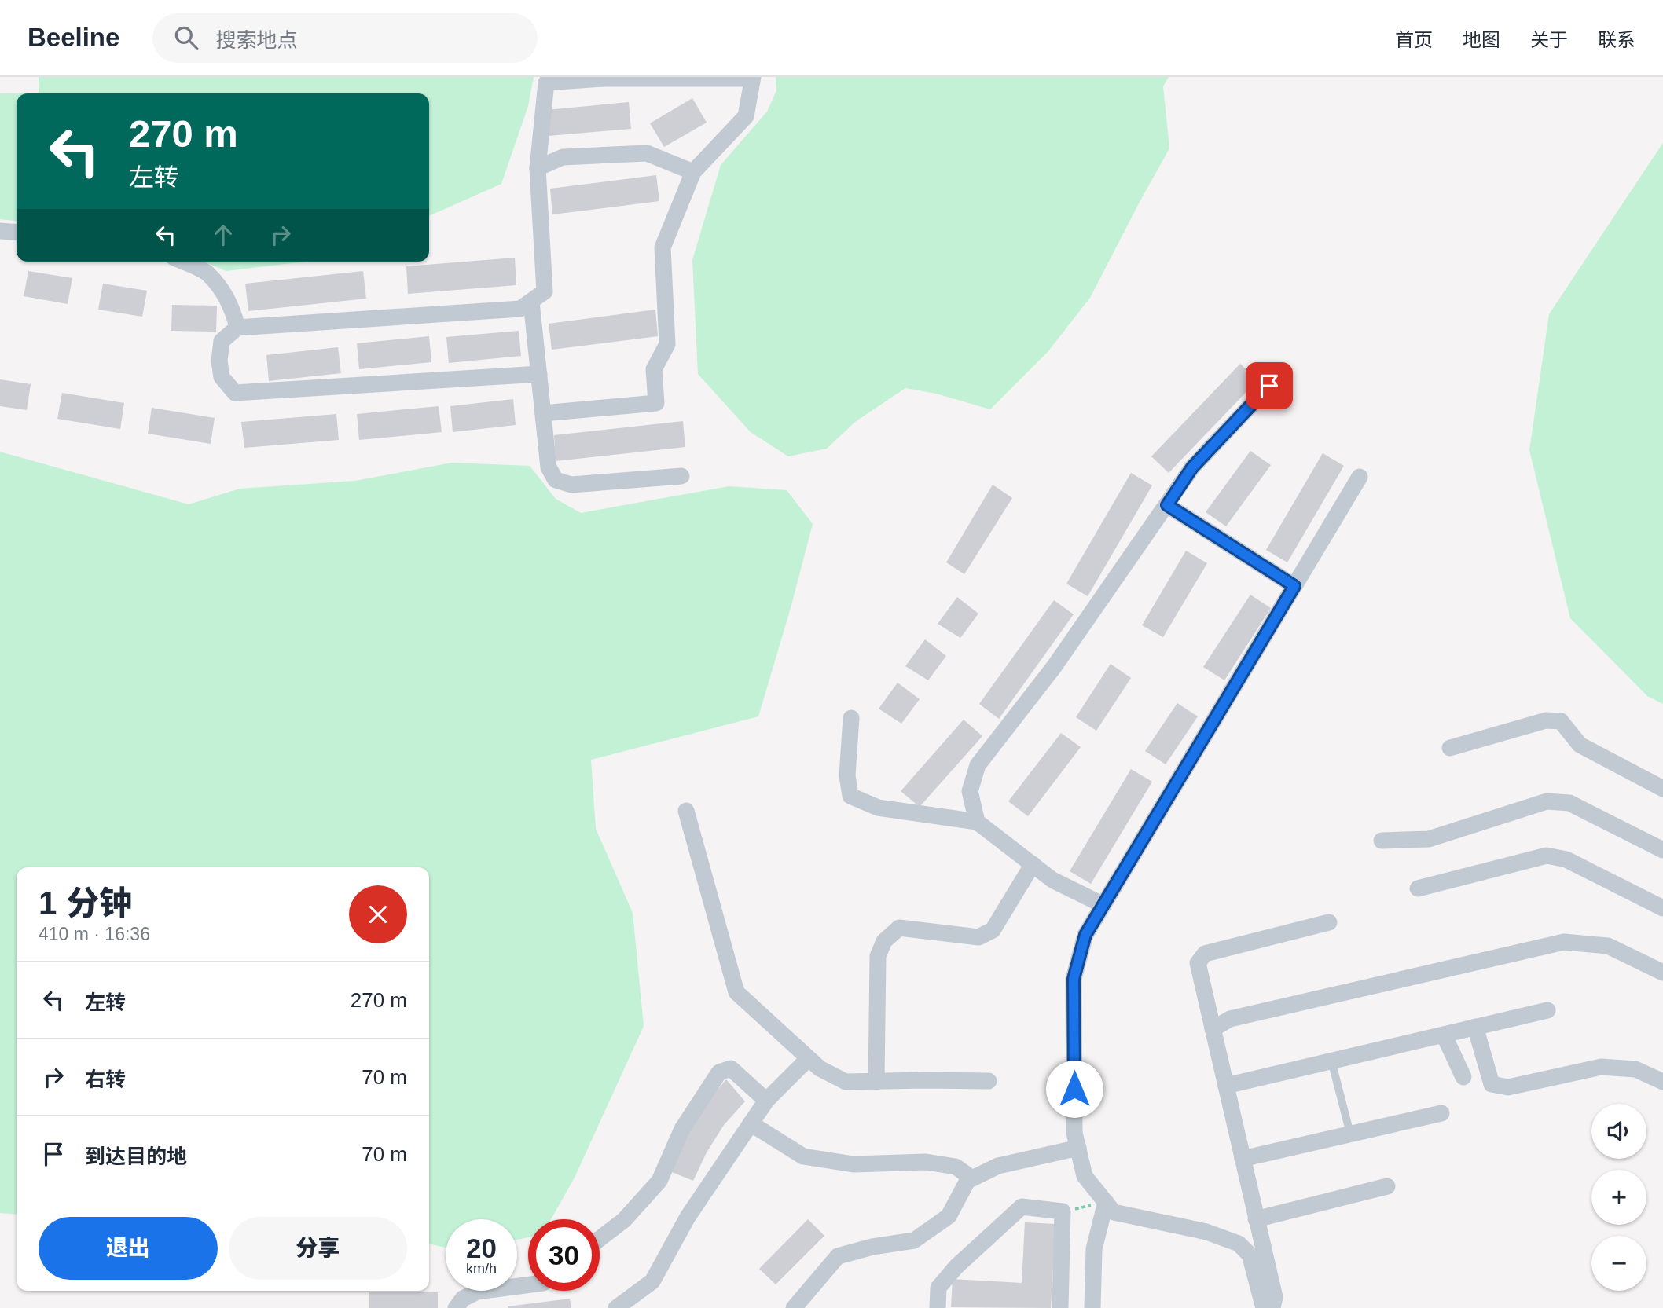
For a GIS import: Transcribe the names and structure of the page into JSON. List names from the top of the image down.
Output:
{
  "page": {
    "header": "Beeline",
    "search": "搜索地点",
    "nav": [
      "首页",
      "地图",
      "关于",
      "联系"
    ],
    "turn": ["270 m", "左转"],
    "heading": ["1 分钟", "410 m · 16:36"],
    "list": [
      {
        "name": "左转",
        "value": "270 m"
      },
      {
        "name": "右转",
        "value": "70 m"
      },
      {
        "name": "到达目的地",
        "value": "70 m"
      }
    ],
    "map_buttons": ["+", "−"],
    "buttons": ["退出", "分享"],
    "speed": "20 km/h",
    "limit": "30"
  }
}
